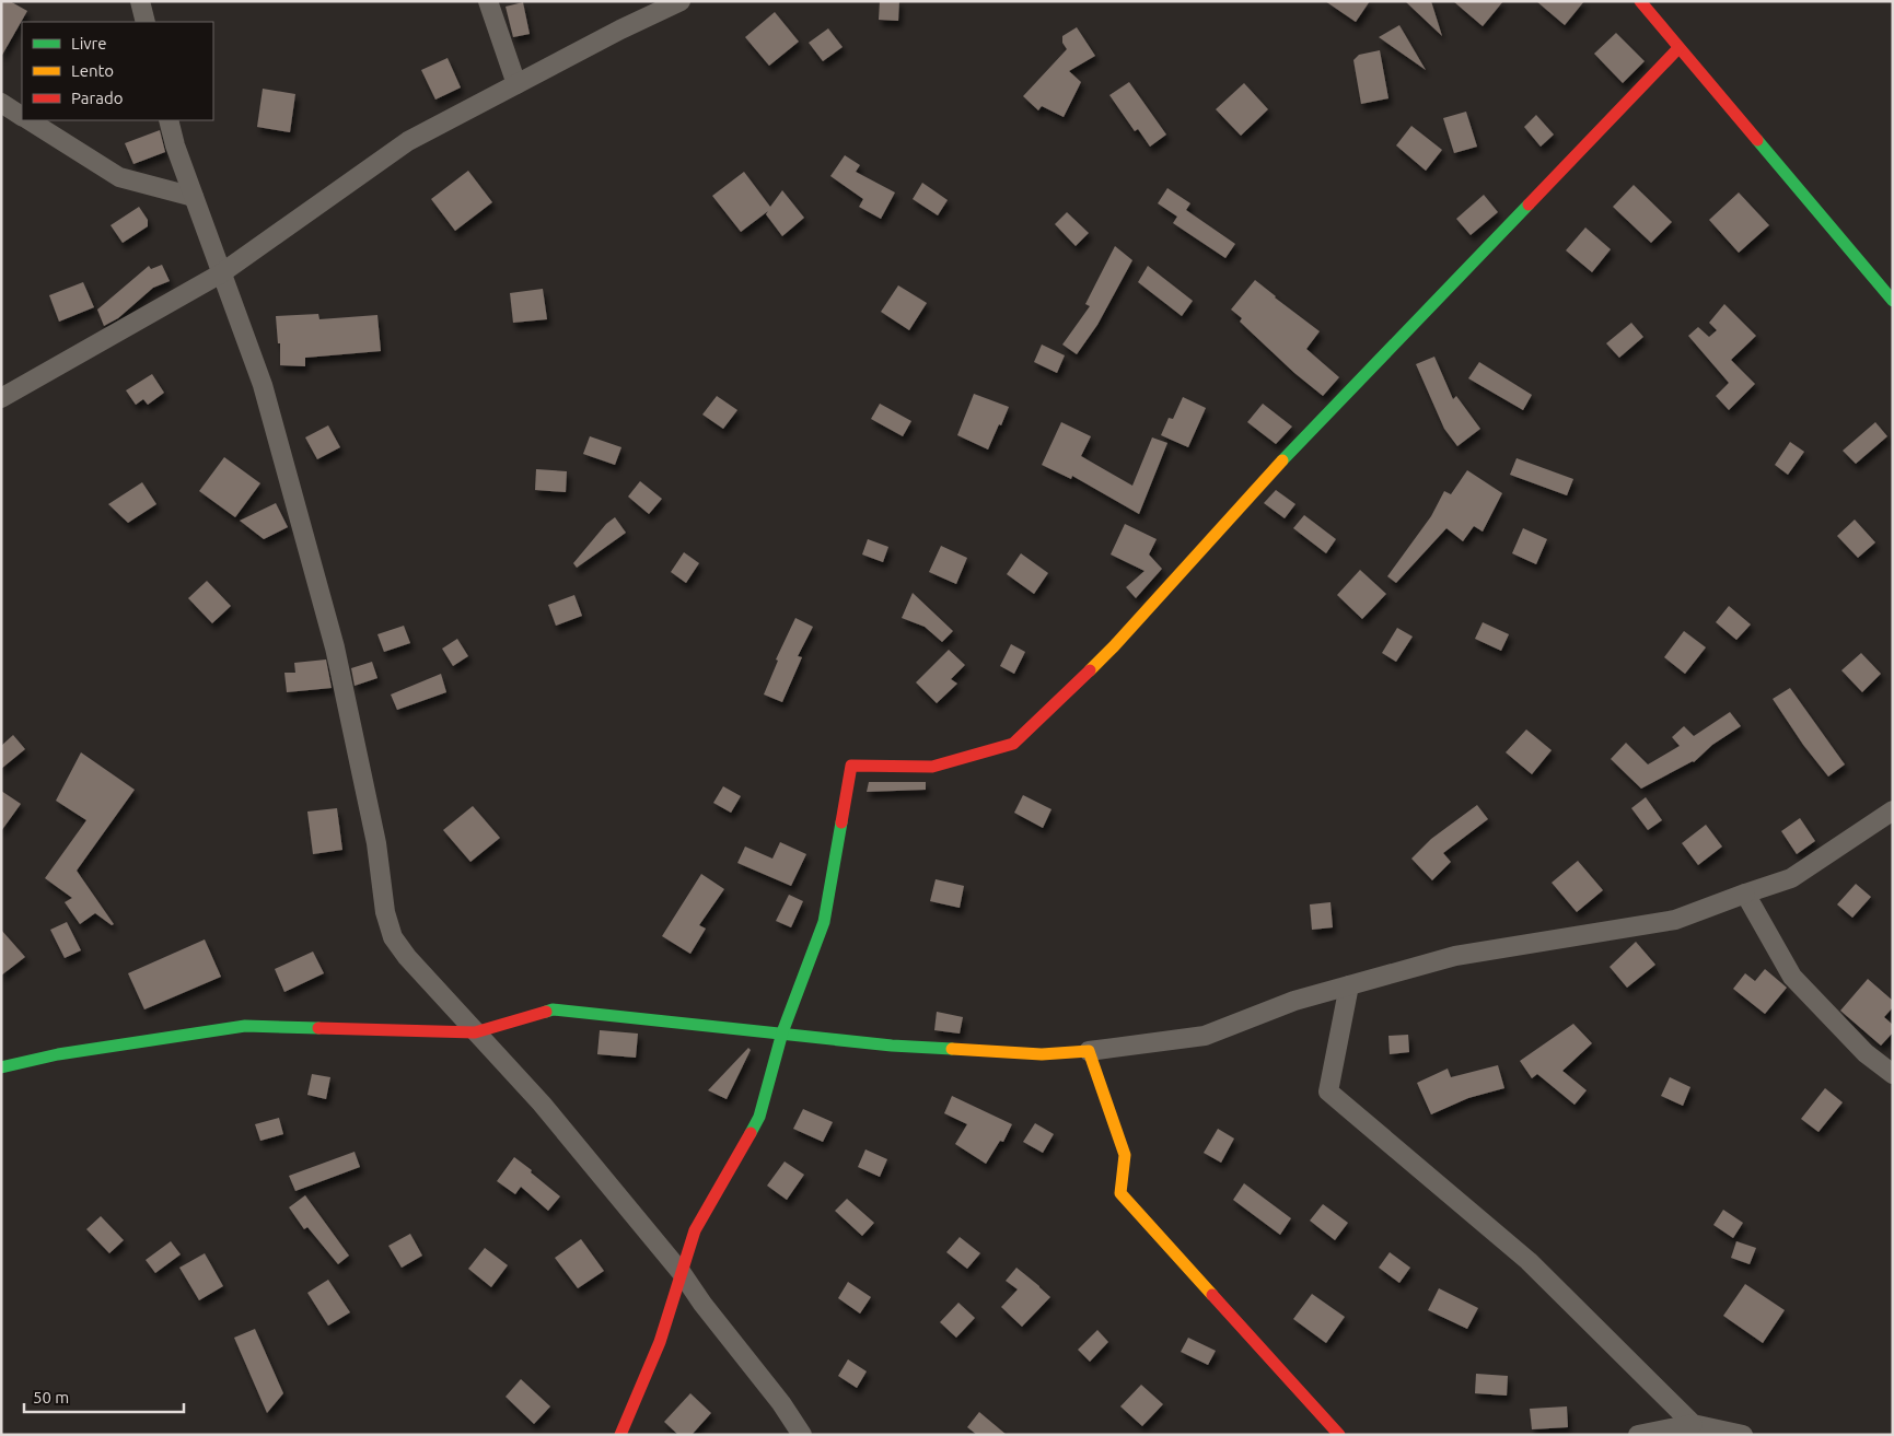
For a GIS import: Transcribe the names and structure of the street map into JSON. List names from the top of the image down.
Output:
{
  "legend": ["Livre", "Lento", "Parado"],
  "scale_bar": "50 m"
}
